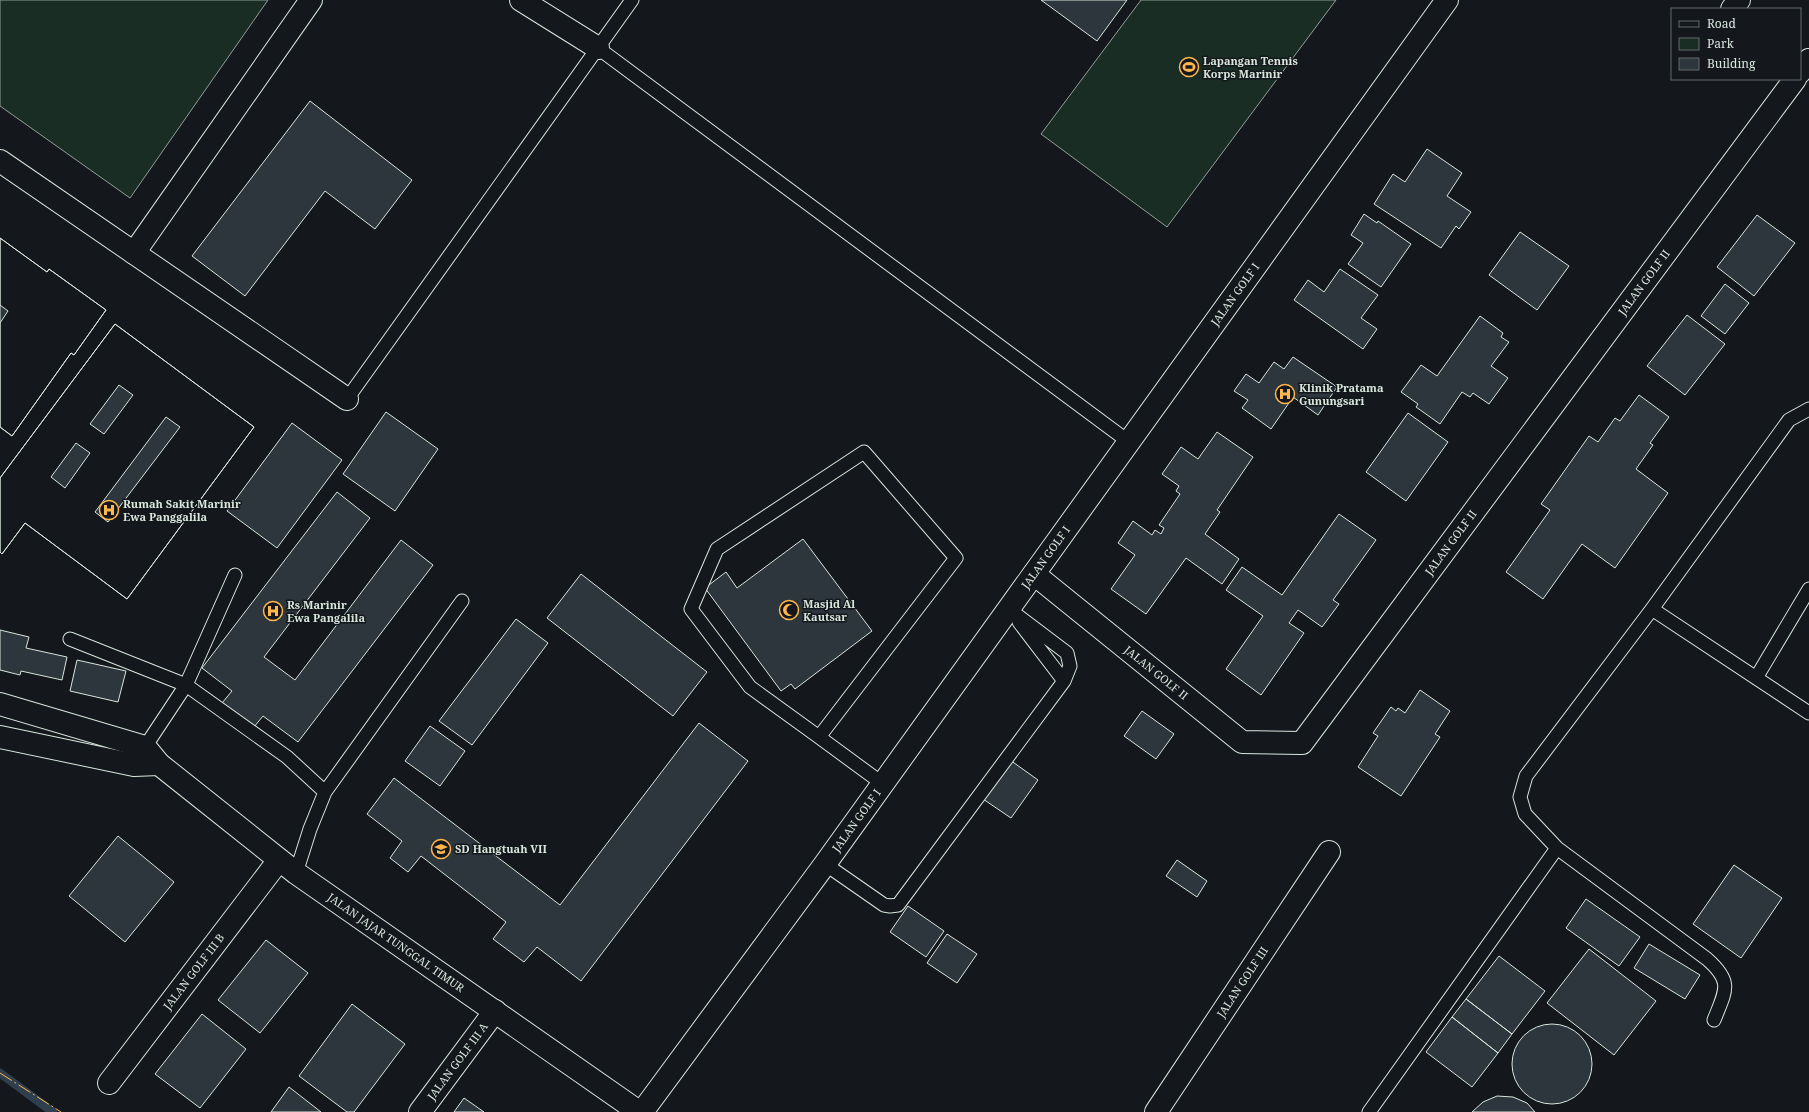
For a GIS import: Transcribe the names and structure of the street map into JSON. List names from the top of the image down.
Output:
{
  "streets": {
    "street": [
      "JALAN GOLF II",
      "JALAN GOLF I",
      "JALAN JAJAR TUNGGAL TIMUR",
      "JALAN GOLF III B",
      "JALAN GOLF III",
      "JALAN GOLF III A"
    ]
  },
  "crossings": [
    ["JALAN GOLF II", "JALAN GOLF I"],
    ["JALAN JAJAR TUNGGAL TIMUR", "JALAN GOLF III B"],
    ["JALAN JAJAR TUNGGAL TIMUR", "JALAN GOLF III A"]
  ],
  "places": {
    "sports": ["Lapangan Tennis Korps Marinir"],
    "hospital": ["Klinik Pratama Gunungsari", "Rumah Sakit Marinir Ewa Panggalila", "Rs Marinir Ewa Pangalila"],
    "mosque": ["Masjid Al Kautsar"],
    "school or university": ["SD Hangtuah VII"]
  },
  "legend": ["Road", "Park", "Building"]
}
